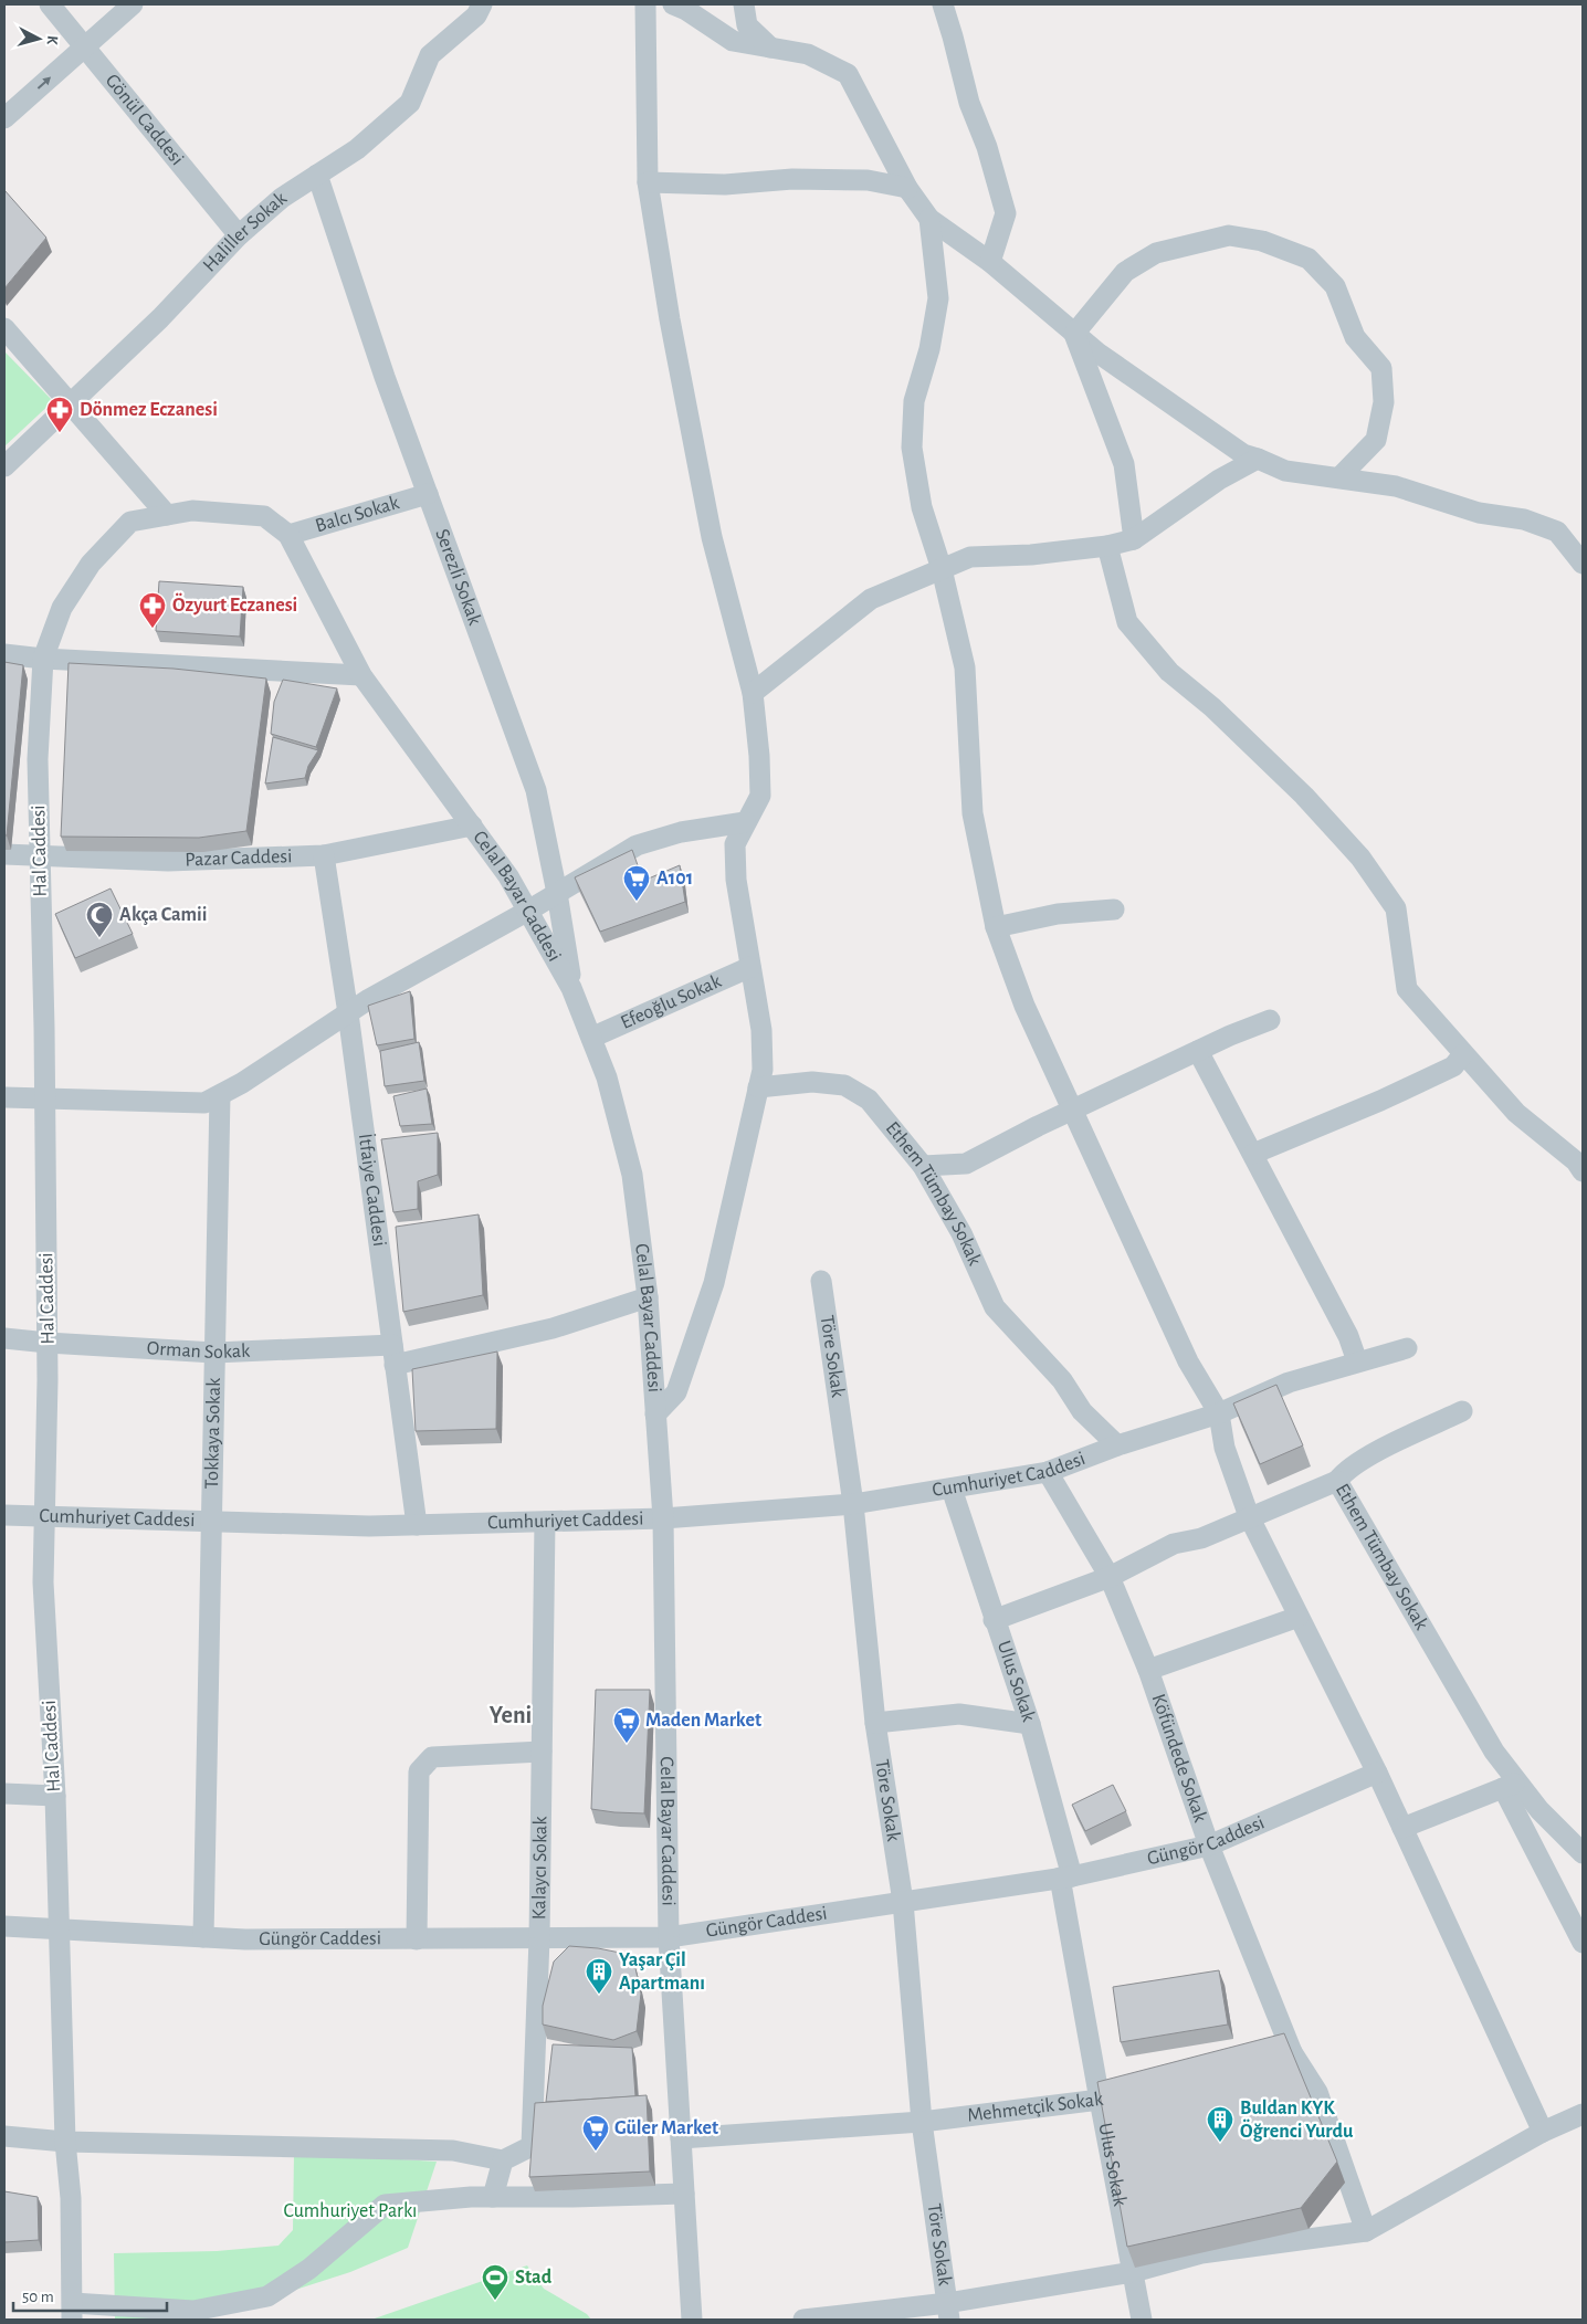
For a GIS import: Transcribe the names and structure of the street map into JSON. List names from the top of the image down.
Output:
{
  "streets": {
    "street": [
      "Gönül Caddesi",
      "Haliller Sokak",
      "Balcı Sokak",
      "Serezli Sokak",
      "Hal Caddesi",
      "Pazar Caddesi",
      "Celal Bayar Caddesi",
      "Efeoğlu Sokak",
      "İtfaiye Caddesi",
      "Ethem Tümbay Sokak",
      "Orman Sokak",
      "Töre Sokak",
      "Tokkaya Sokak",
      "Cumhuriyet Caddesi",
      "Ulus Sokak",
      "Köfündede Sokak",
      "Güngör Caddesi",
      "Kalaycı Sokak",
      "Mehmetçik Sokak"
    ]
  },
  "crossings": [
    ["Gönül Caddesi", "Haliller Sokak"],
    ["Haliller Sokak", "Serezli Sokak"],
    ["Balcı Sokak", "Serezli Sokak"],
    ["Balcı Sokak", "Celal Bayar Caddesi"],
    ["Serezli Sokak", "Celal Bayar Caddesi"],
    ["Hal Caddesi", "Pazar Caddesi"],
    ["Hal Caddesi", "Celal Bayar Caddesi"],
    ["Hal Caddesi", "Orman Sokak"],
    ["Hal Caddesi", "Cumhuriyet Caddesi"],
    ["Hal Caddesi", "Güngör Caddesi"],
    ["Pazar Caddesi", "Celal Bayar Caddesi"],
    ["Pazar Caddesi", "İtfaiye Caddesi"],
    ["Celal Bayar Caddesi", "Efeoğlu Sokak"],
    ["Celal Bayar Caddesi", "Orman Sokak"],
    ["Celal Bayar Caddesi", "Cumhuriyet Caddesi"],
    ["Celal Bayar Caddesi", "Güngör Caddesi"],
    ["Celal Bayar Caddesi", "Mehmetçik Sokak"],
    ["İtfaiye Caddesi", "Orman Sokak"],
    ["İtfaiye Caddesi", "Cumhuriyet Caddesi"],
    ["Ethem Tümbay Sokak", "Cumhuriyet Caddesi"],
    ["Ethem Tümbay Sokak", "Ulus Sokak"],
    ["Ethem Tümbay Sokak", "Köfündede Sokak"],
    ["Orman Sokak", "Tokkaya Sokak"],
    ["Töre Sokak", "Cumhuriyet Caddesi"],
    ["Töre Sokak", "Güngör Caddesi"],
    ["Töre Sokak", "Mehmetçik Sokak"],
    ["Tokkaya Sokak", "Cumhuriyet Caddesi"],
    ["Tokkaya Sokak", "Güngör Caddesi"],
    ["Cumhuriyet Caddesi", "Ulus Sokak"],
    ["Cumhuriyet Caddesi", "Köfündede Sokak"],
    ["Cumhuriyet Caddesi", "Kalaycı Sokak"],
    ["Ulus Sokak", "Güngör Caddesi"],
    ["Ulus Sokak", "Mehmetçik Sokak"],
    ["Köfündede Sokak", "Güngör Caddesi"],
    ["Güngör Caddesi", "Kalaycı Sokak"]
  ],
  "districts": ["Yeni"],
  "parks": ["Cumhuriyet Parkı"],
  "places": {
    "pharmacy": ["Dönmez Eczanesi", "Özyurt Eczanesi"],
    "supermarket": ["A101", "Maden Market", "Güler Market"],
    "mosque": ["Akça Camii"],
    "building": ["Yaşar Çil Apartmanı", "Buldan KYK Öğrenci Yurdu"],
    "sports": ["Stad"]
  },
  "scale_bar": "50 m",
  "north": "right"
}
